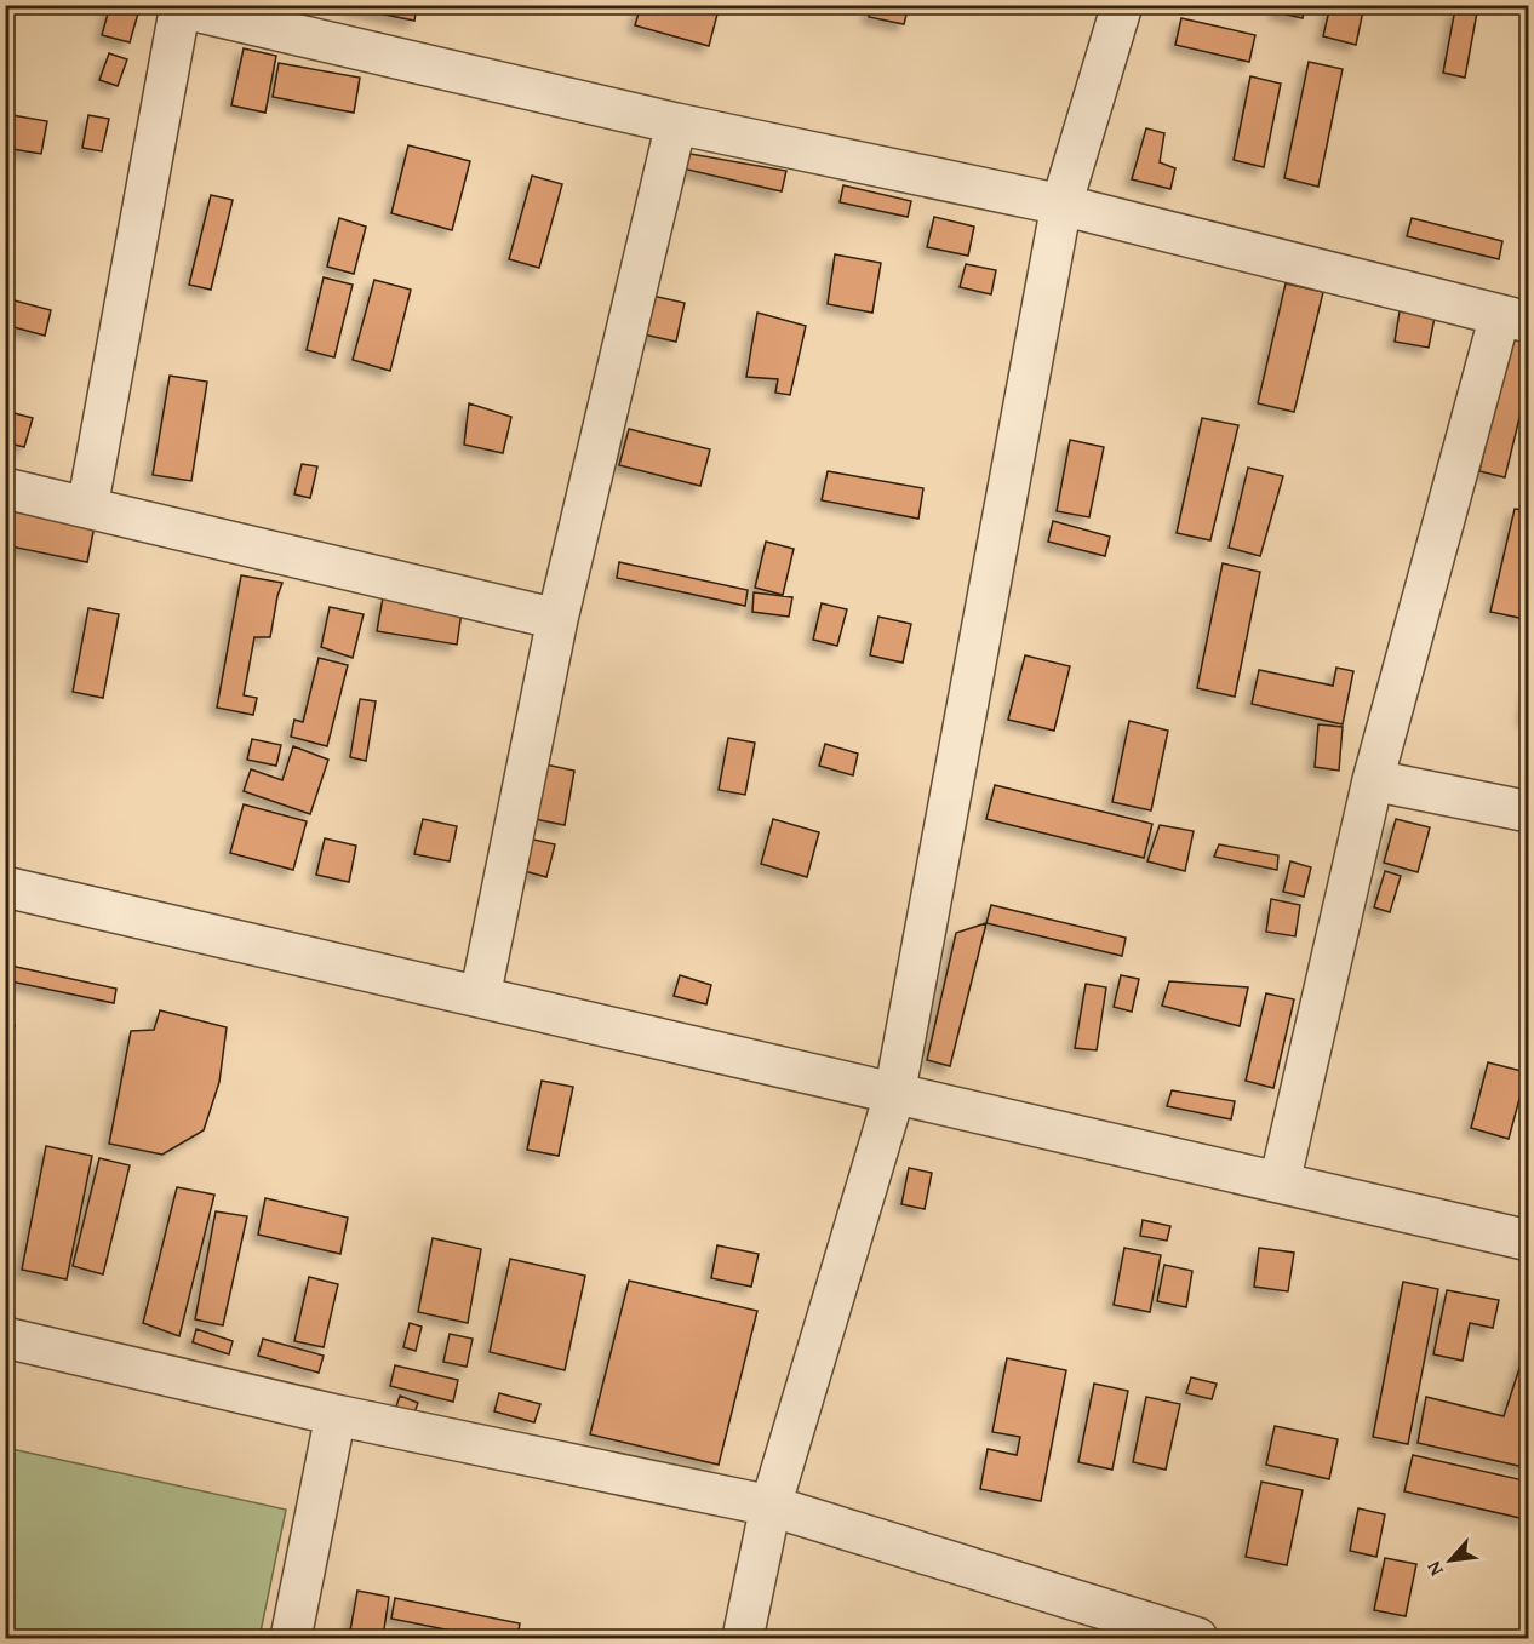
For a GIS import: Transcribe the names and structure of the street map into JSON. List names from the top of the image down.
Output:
{
  "north": "bottom left"
}
